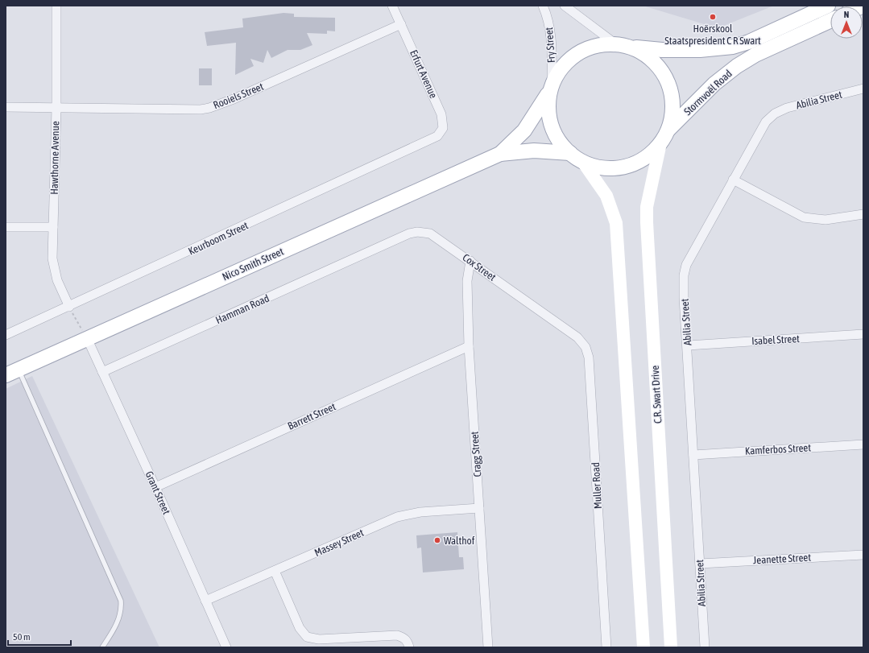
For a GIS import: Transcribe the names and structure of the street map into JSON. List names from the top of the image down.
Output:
{
  "streets": {
    "main road": ["Stormvoël Road", "Nico Smith Street", "C.R. Swart Drive"],
    "street": [
      "Fry Street",
      "Erfurt Avenue",
      "Rooiels Street",
      "Abilia Street",
      "Hawthorne Avenue",
      "Keurboom Street",
      "Cox Street",
      "Hamman Road",
      "Isabel Street",
      "Barrett Street",
      "Kamferbos Street",
      "Cragg Street",
      "Muller Road",
      "Grant Street",
      "Massey Street",
      "Jeanette Street"
    ]
  },
  "crossings": [
    ["Fry Street", "Stormvoël Road"],
    ["Fry Street", "Nico Smith Street"],
    ["Erfurt Avenue", "Rooiels Street"],
    ["Erfurt Avenue", "Keurboom Street"],
    ["Stormvoël Road", "Nico Smith Street"],
    ["Stormvoël Road", "C.R. Swart Drive"],
    ["Rooiels Street", "Hawthorne Avenue"],
    ["Abilia Street", "Isabel Street"],
    ["Abilia Street", "Kamferbos Street"],
    ["Abilia Street", "Jeanette Street"],
    ["Hawthorne Avenue", "Keurboom Street"],
    ["Nico Smith Street", "Grant Street"],
    ["Cox Street", "Hamman Road"],
    ["Cox Street", "Cragg Street"],
    ["Cox Street", "Muller Road"],
    ["Hamman Road", "Grant Street"],
    ["Barrett Street", "Cragg Street"],
    ["Barrett Street", "Grant Street"],
    ["Cragg Street", "Massey Street"],
    ["Grant Street", "Massey Street"]
  ],
  "places": ["Hoërskool Staatspresident C R Swart", "Walthof"],
  "scale_bar": "50 m",
  "north": "top"
}
